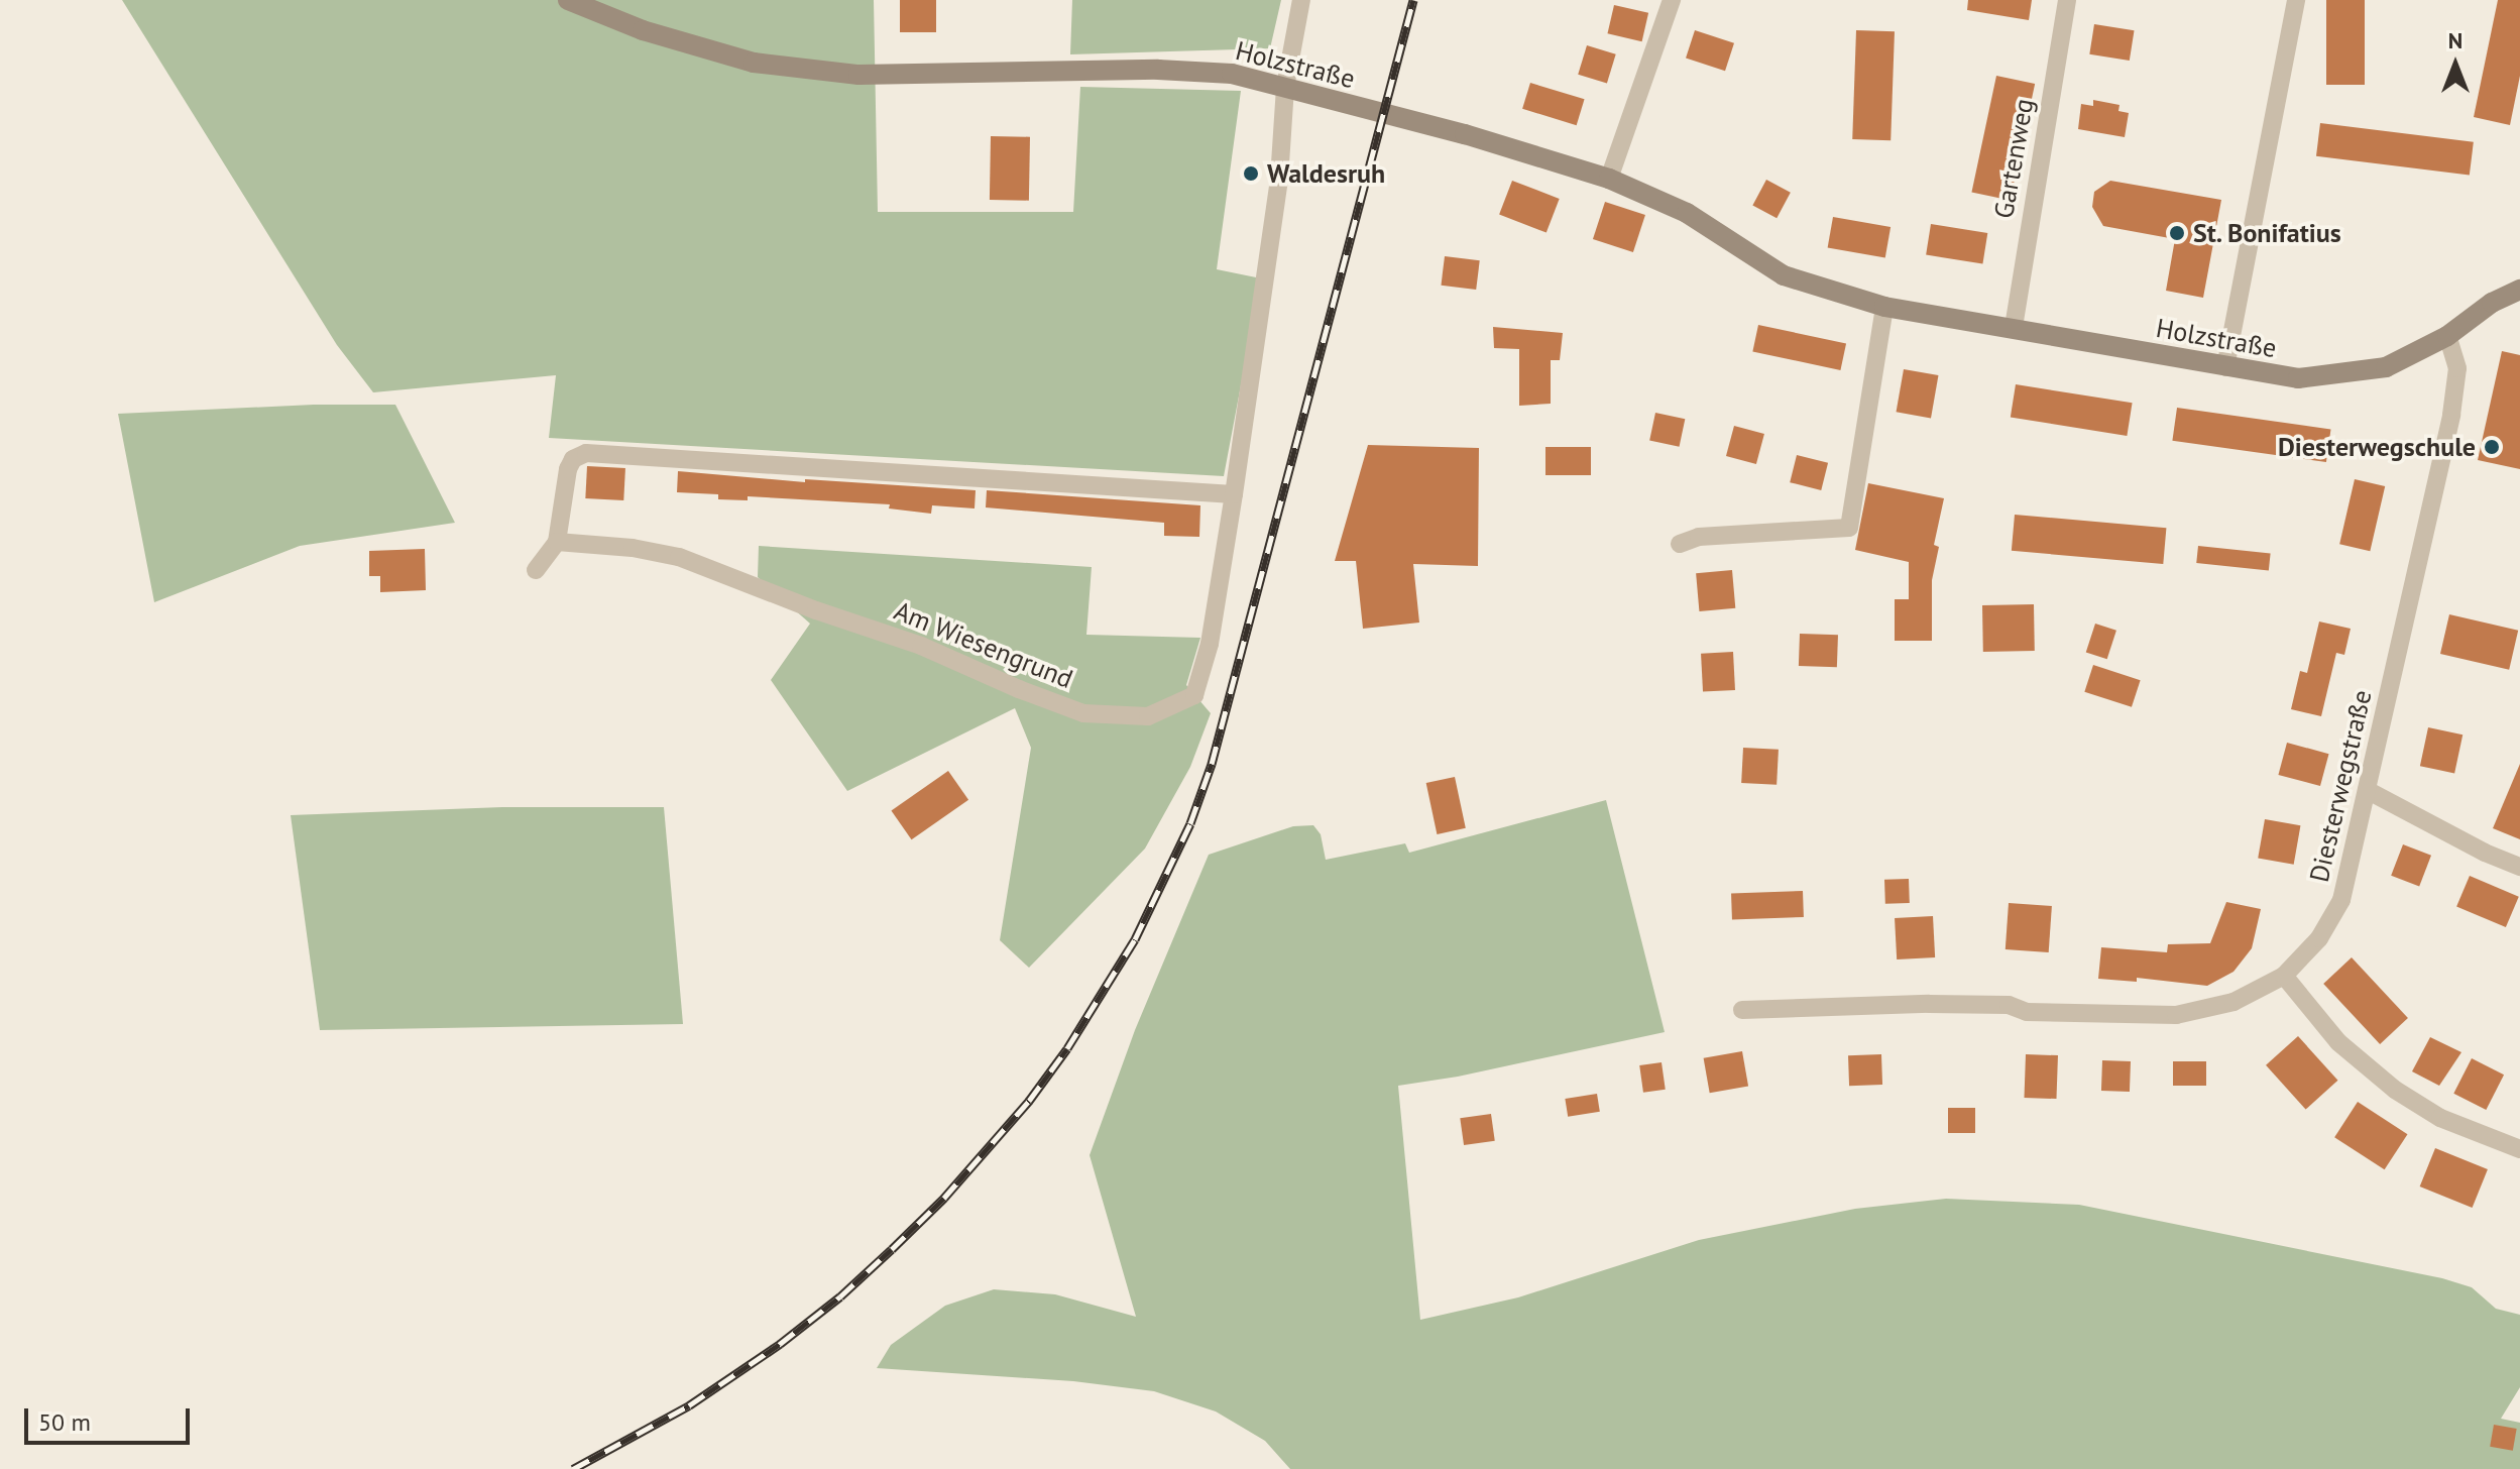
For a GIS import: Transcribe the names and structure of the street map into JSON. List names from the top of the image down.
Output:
{
  "streets": {
    "street": [
      "Holzstraße",
      "Gartenweg",
      "Am Wiesengrund",
      "Diesterwegstraße"
    ]
  },
  "crossings": [
    ["Holzstraße", "Gartenweg"],
    ["Holzstraße", "Am Wiesengrund"],
    ["Holzstraße", "Diesterwegstraße"]
  ],
  "places": ["Waldesruh", "St. Bonifatius", "Diesterwegschule"],
  "scale_bar": "50 m",
  "north": "top"
}
